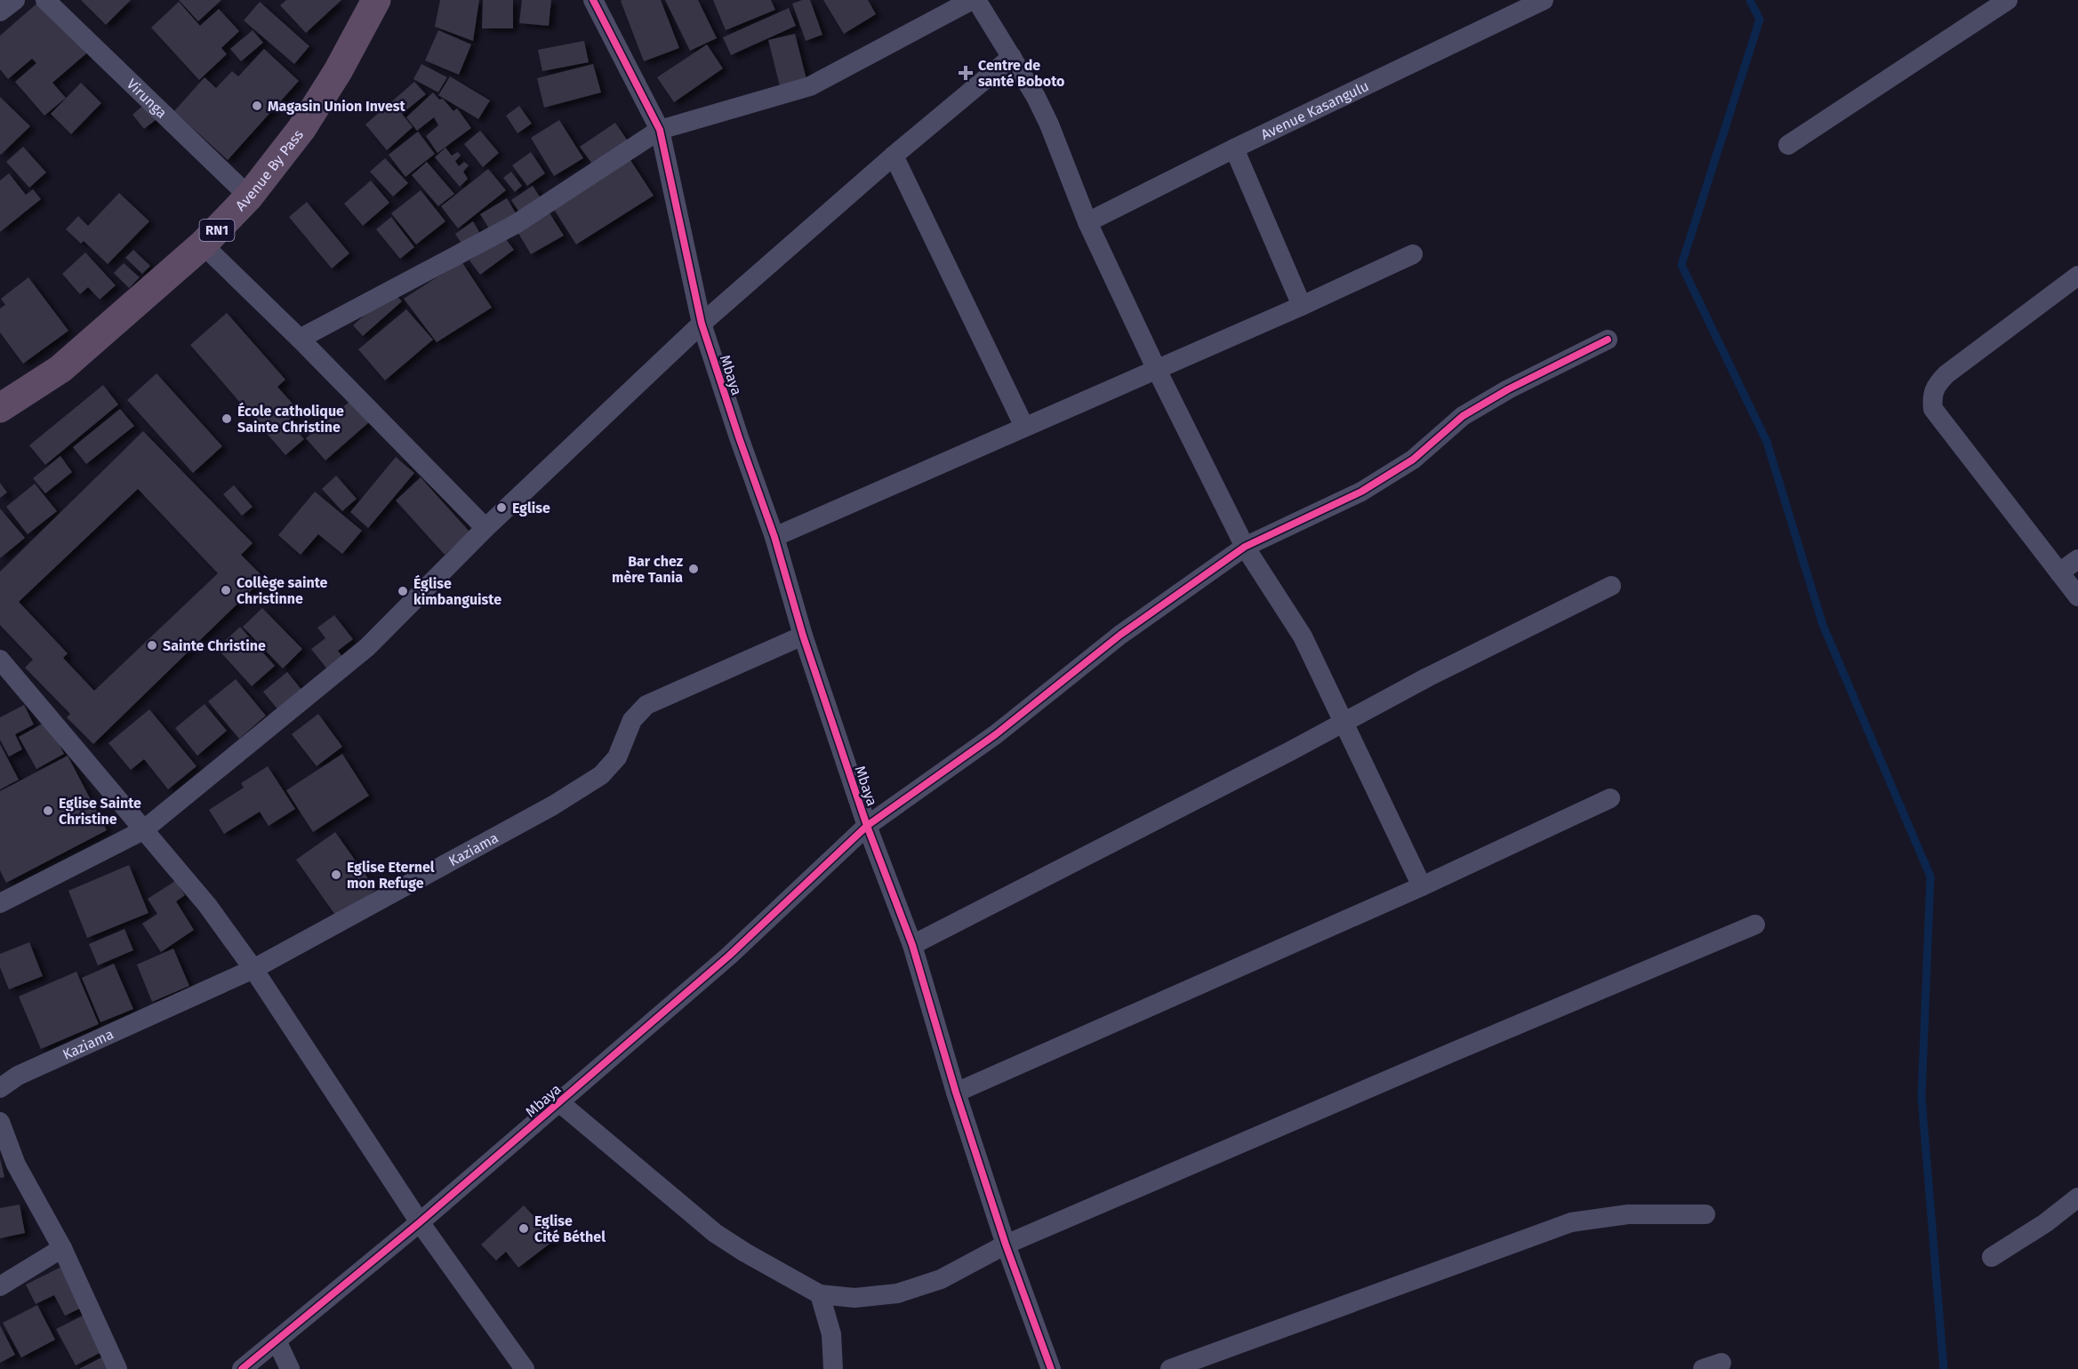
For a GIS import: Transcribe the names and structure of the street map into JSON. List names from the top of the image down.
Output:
{
  "streets": {
    "highway": ["Avenue By Pass", "RN1"],
    "street": [
      "Virunga",
      "Avenue Kasangulu",
      "Mbaya",
      "Kaziama"
    ]
  },
  "crossings": [
    ["Virunga", "Avenue By Pass"],
    ["Mbaya", "Kaziama"]
  ],
  "places": {
    "health": ["Centre de santé Boboto"],
    "other": [
      "Magasin Union Invest",
      "École catholique Sainte Christine",
      "Eglise",
      "Bar chez mère Tania",
      "Collège sainte Christinne",
      "Église kimbanguiste",
      "Sainte Christine",
      "Eglise Sainte Christine",
      "Eglise Eternel mon Refuge",
      "Eglise Cité Béthel"
    ]
  }
}
